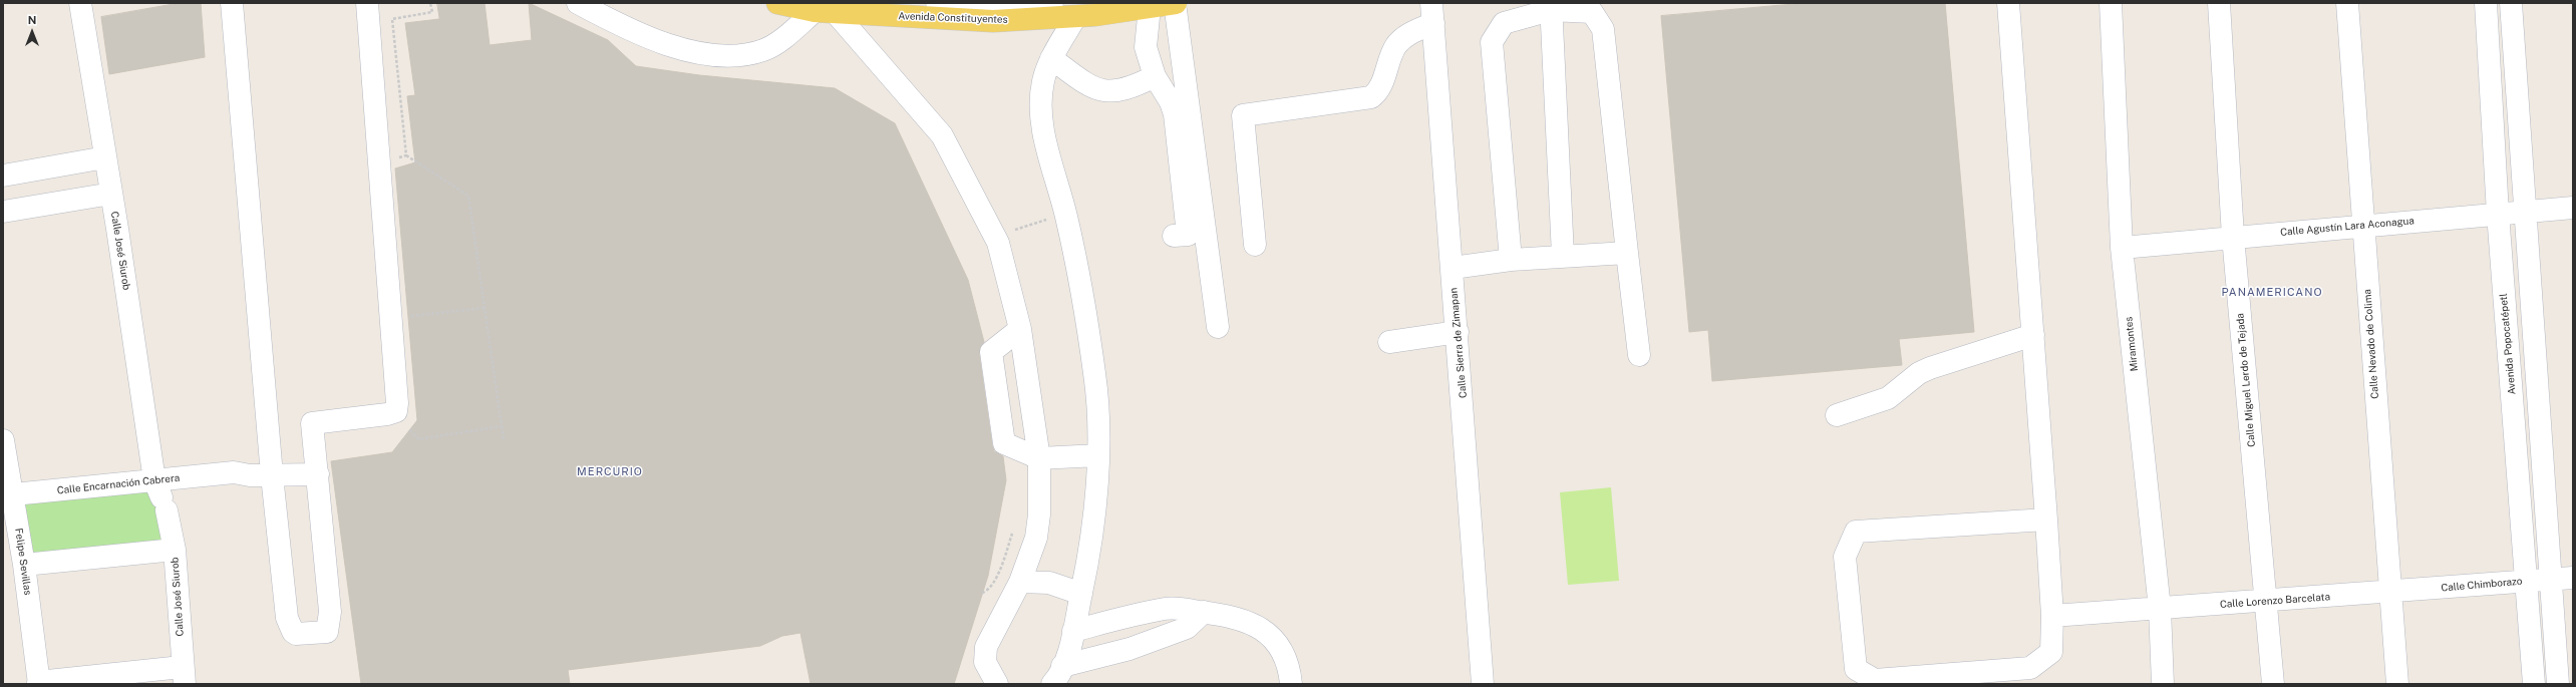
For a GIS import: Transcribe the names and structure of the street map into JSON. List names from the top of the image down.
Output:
{
  "streets": {
    "main road": ["Avenida Constituyentes"],
    "street": [
      "Calle Agustín Lara Aconagua",
      "Calle José Siurob",
      "Calle Sierra de Zimapan",
      "Miramontes",
      "Calle Nevado de Colima",
      "Avenida Popocatépetl",
      "Calle Miguel Lerdo de Tejada",
      "Calle Encarnación Cabrera",
      "Felipe Sevillas",
      "Calle Chimborazo",
      "Calle Lorenzo Barcelata"
    ]
  },
  "crossings": [
    ["Calle Agustín Lara Aconagua", "Miramontes"],
    ["Calle Agustín Lara Aconagua", "Calle Nevado de Colima"],
    ["Calle Agustín Lara Aconagua", "Avenida Popocatépetl"],
    ["Calle Agustín Lara Aconagua", "Calle Miguel Lerdo de Tejada"],
    ["Calle José Siurob", "Calle Encarnación Cabrera"],
    ["Miramontes", "Calle Lorenzo Barcelata"],
    ["Calle Nevado de Colima", "Calle Chimborazo"],
    ["Calle Nevado de Colima", "Calle Lorenzo Barcelata"],
    ["Avenida Popocatépetl", "Calle Chimborazo"],
    ["Calle Miguel Lerdo de Tejada", "Calle Lorenzo Barcelata"],
    ["Calle Encarnación Cabrera", "Felipe Sevillas"],
    ["Calle Chimborazo", "Calle Lorenzo Barcelata"]
  ],
  "districts": ["PANAMERICANO", "MERCURIO"],
  "north": "top"
}
